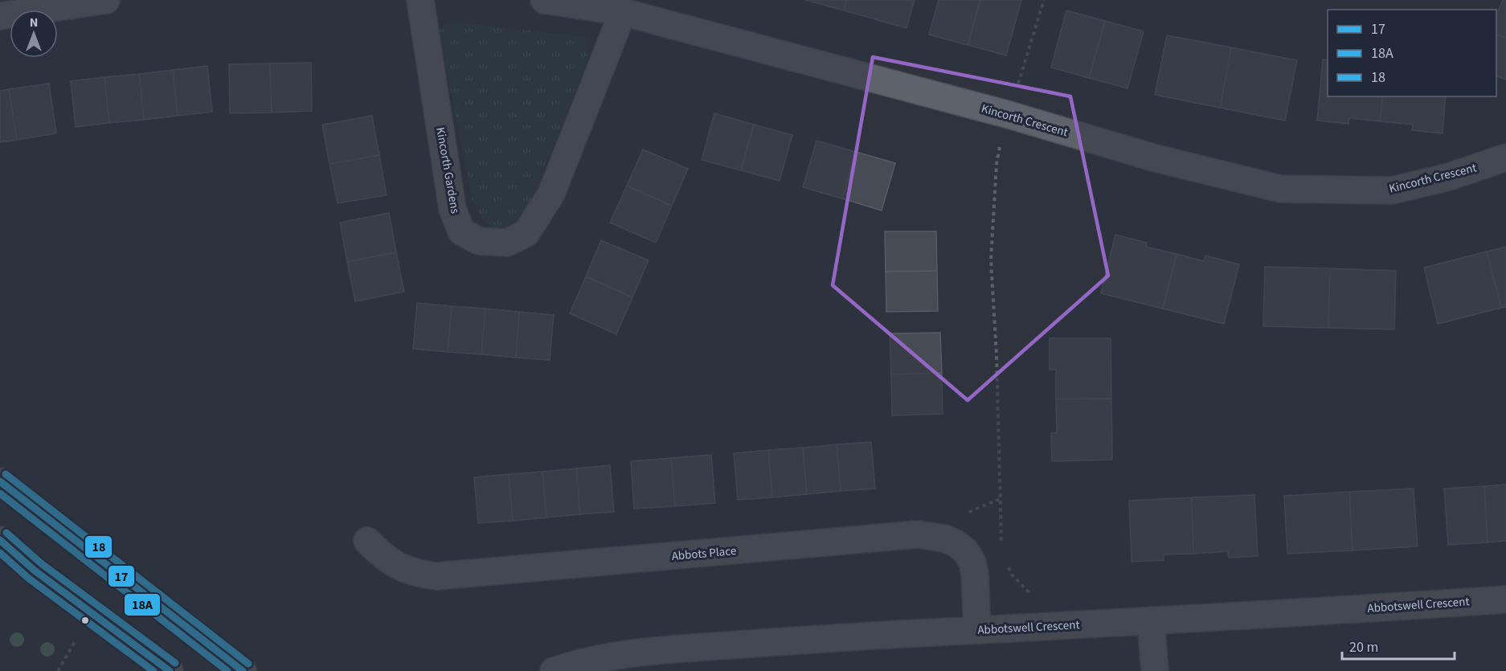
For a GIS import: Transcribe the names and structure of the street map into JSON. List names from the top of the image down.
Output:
{
  "streets": {
    "street": [
      "Kincorth Crescent",
      "Kincorth Gardens",
      "Abbots Place",
      "Abbotswell Crescent"
    ]
  },
  "crossings": [
    ["Kincorth Crescent", "Kincorth Gardens"],
    ["Abbots Place", "Abbotswell Crescent"]
  ],
  "lines": ["transit line 18", "transit line 17", "transit line 18A"],
  "legend": ["17", "18A", "18"],
  "scale_bar": "20 m",
  "north": "top"
}
